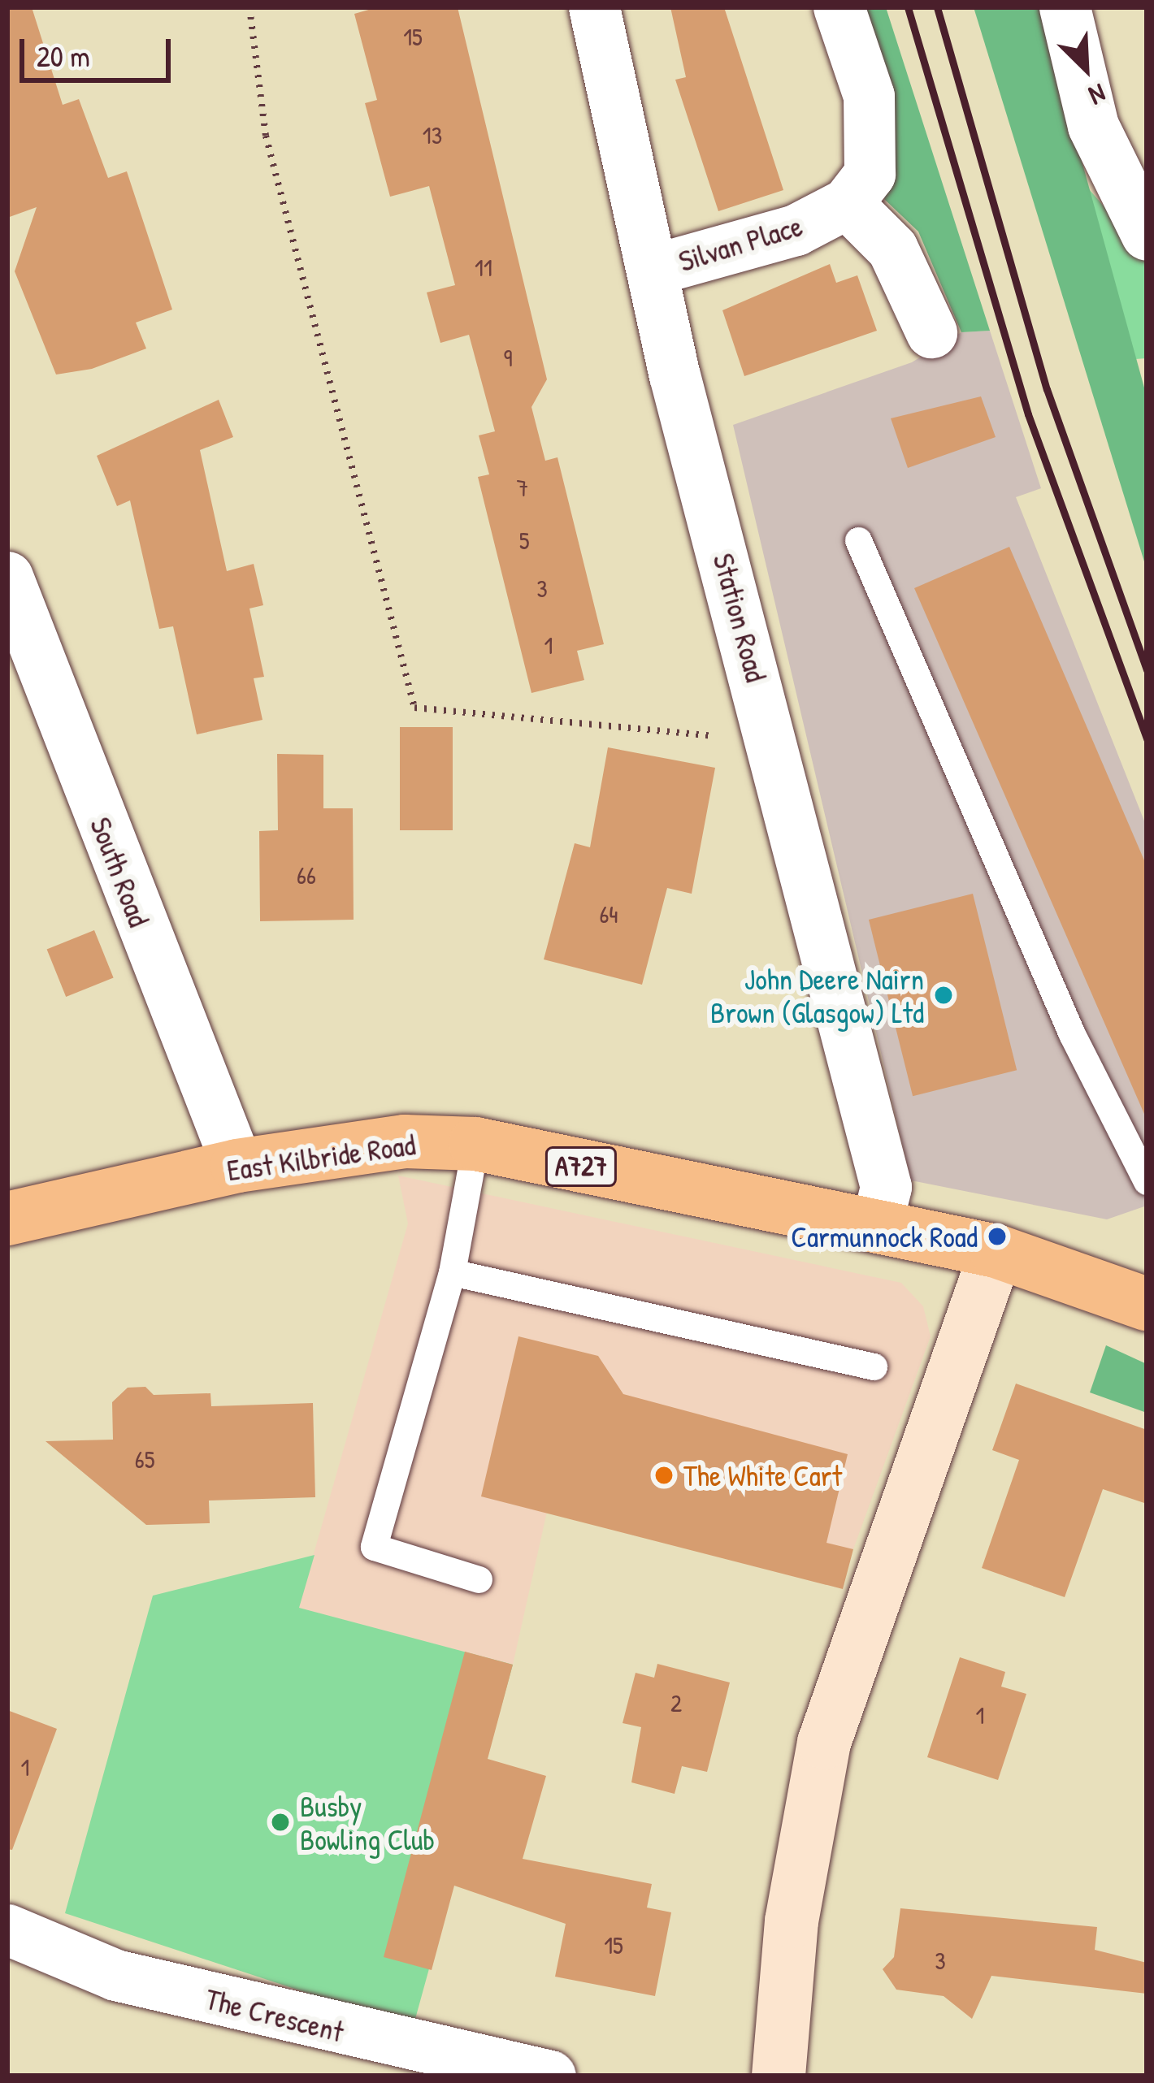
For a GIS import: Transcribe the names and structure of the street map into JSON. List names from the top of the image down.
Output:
{
  "streets": {
    "main road": ["East Kilbride Road", "A727"],
    "street": [
      "Silvan Place",
      "Station Road",
      "South Road",
      "The Crescent"
    ]
  },
  "crossings": [
    ["Silvan Place", "Station Road"],
    ["Station Road", "East Kilbride Road"],
    ["South Road", "East Kilbride Road"]
  ],
  "places": [
    "John Deere Nairn Brown (Glasgow) Ltd",
    "Carmunnock Road",
    "The White Cart",
    "Busby Bowling Club"
  ],
  "house_numbers": [
    "15",
    "13",
    "11",
    "9",
    "7",
    "5",
    "3",
    "1",
    "66",
    "64",
    "65",
    "2",
    "1",
    "1",
    "15",
    "3"
  ],
  "scale_bar": "20 m",
  "north": "bottom right"
}
